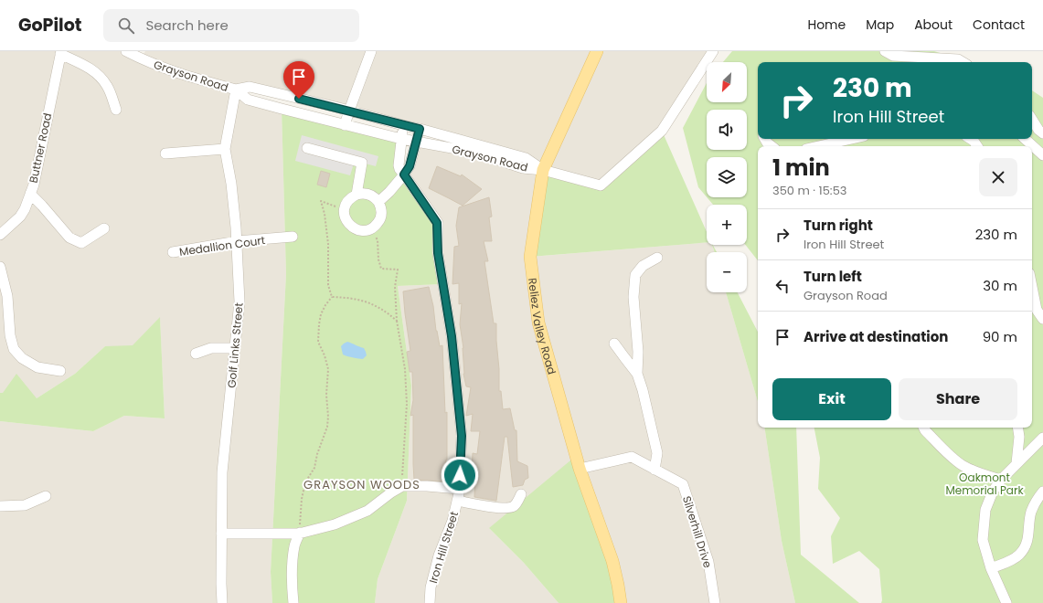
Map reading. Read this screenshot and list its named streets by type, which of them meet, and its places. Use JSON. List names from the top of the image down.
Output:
{
  "streets": {
    "main road": ["Reliez Valley Road"],
    "street": [
      "Grayson Road",
      "Buttner Road",
      "Medallion Court",
      "Golf Links Street",
      "Silverhill Drive",
      "Iron Hill Street"
    ]
  },
  "crossings": [
    ["Grayson Road", "Reliez Valley Road"],
    ["Grayson Road", "Golf Links Street"],
    ["Grayson Road", "Iron Hill Street"],
    ["Medallion Court", "Golf Links Street"],
    ["Reliez Valley Road", "Silverhill Drive"]
  ],
  "districts": ["GRAYSON WOODS"],
  "parks": ["Oakmont Memorial Park"],
  "north": "bottom left",
  "page": {
    "header": "GoPilot",
    "search": "Search here",
    "nav": [
      "Home",
      "Map",
      "About",
      "Contact"
    ],
    "map_buttons": ["+", "−"],
    "turn": ["230 m", "Iron Hill Street"],
    "heading": ["1 min", "350 m · 15:53"],
    "list": [
      {
        "name": "Turn right",
        "note": "Iron Hill Street",
        "value": "230 m"
      },
      {
        "name": "Turn left",
        "note": "Grayson Road",
        "value": "30 m"
      },
      {
        "name": "Arrive at destination",
        "value": "90 m"
      }
    ],
    "buttons": ["Exit", "Share"]
  }
}
